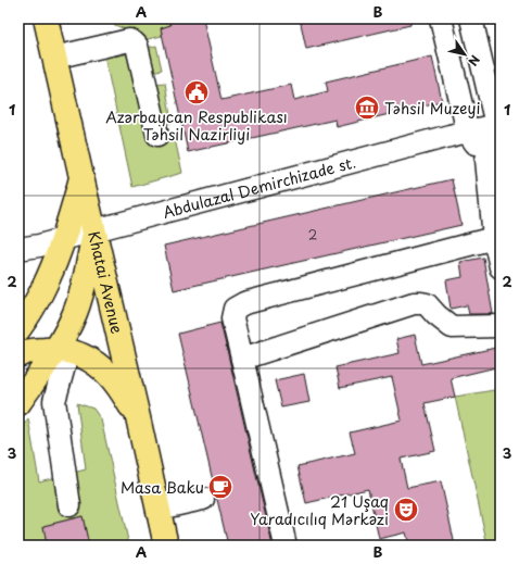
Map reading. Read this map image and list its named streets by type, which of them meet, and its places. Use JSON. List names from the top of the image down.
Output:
{
  "streets": {
    "main road": ["Khatai Avenue"],
    "street": ["Abdulazal Demirchizade st."]
  },
  "crossings": [
    ["Abdulazal Demirchizade st.", "Khatai Avenue"]
  ],
  "places": {
    "public building": ["Azərbaycan Respublikası Təhsil Nazirliyi"],
    "museum": ["Təhsil Muzeyi"],
    "cafe": ["Masa Baku"],
    "theatre": ["21 Uşaq Yaradıcılıq Mərkəzi"]
  },
  "house_numbers": ["2"],
  "north": "bottom right",
  "grid": {
    "columns": ["A", "B"],
    "rows": ["1", "2", "3"]
  }
}
